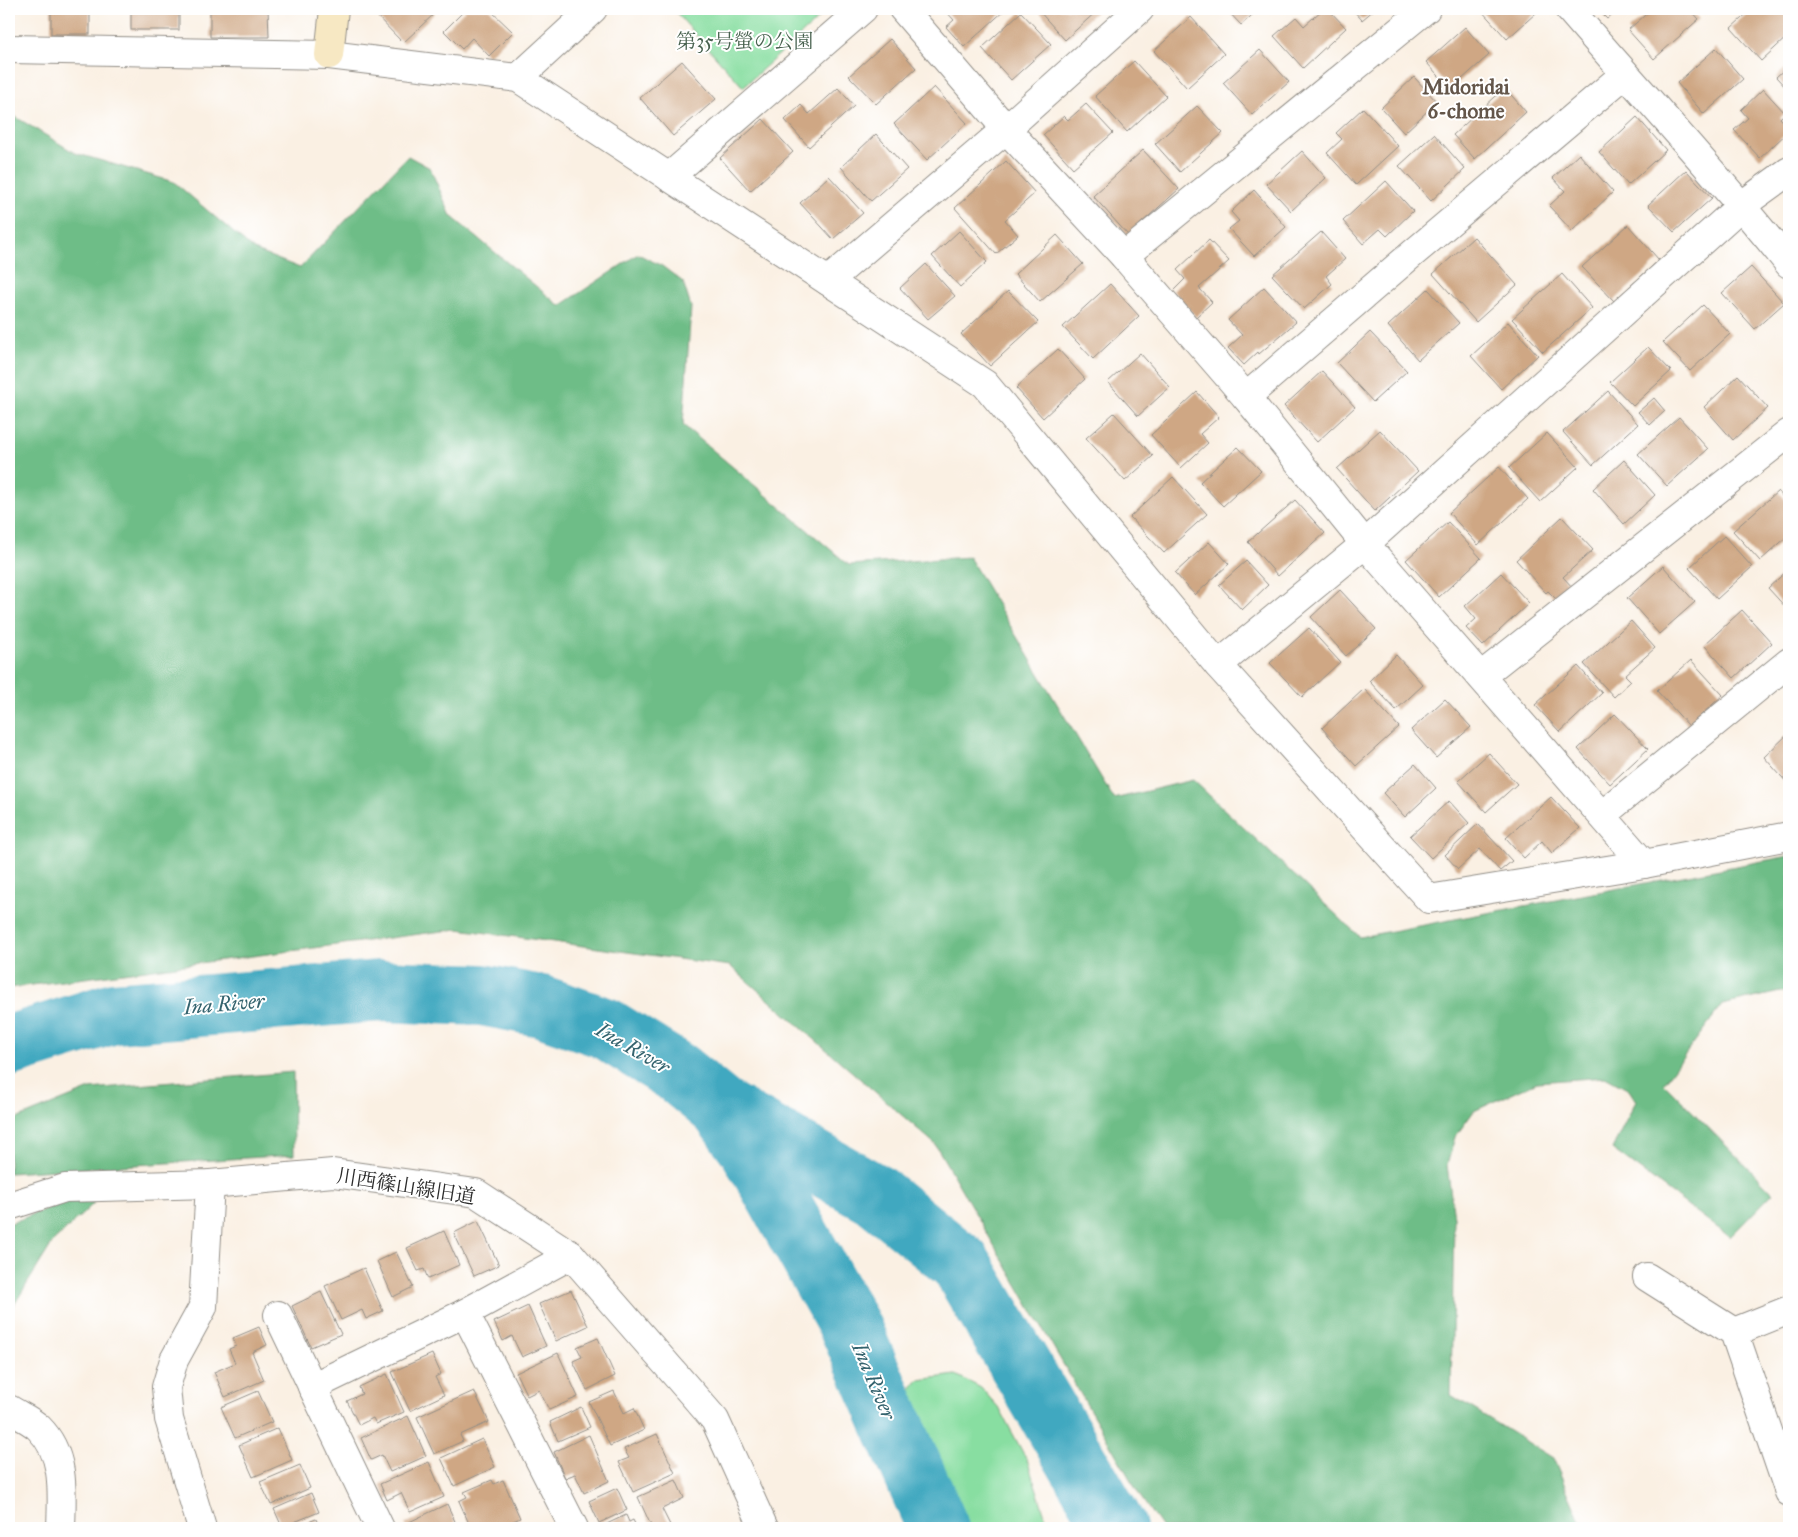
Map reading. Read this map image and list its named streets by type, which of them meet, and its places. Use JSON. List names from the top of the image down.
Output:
{
  "streets": {
    "street": ["川西篠山線旧道"]
  },
  "districts": ["Midoridai 6-chome"],
  "water": ["Ina River"],
  "parks": ["第35号螢の公園"]
}
